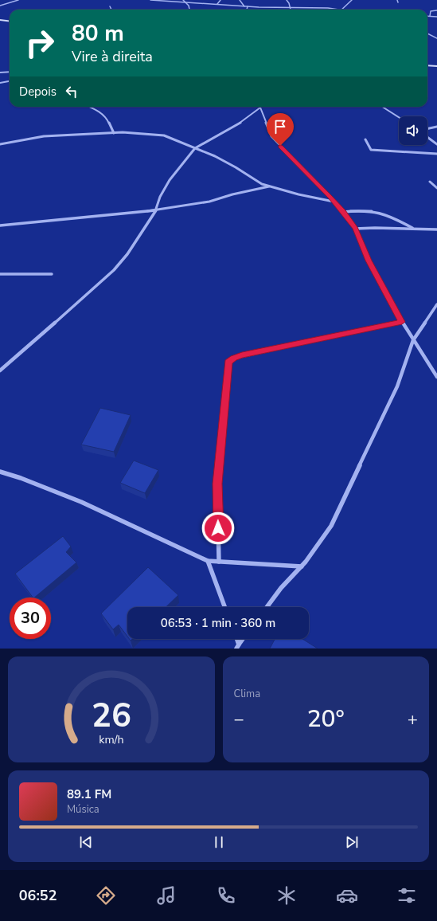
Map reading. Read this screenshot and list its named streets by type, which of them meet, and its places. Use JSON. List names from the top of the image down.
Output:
{
  "page": {
    "turn": ["80 m", "Vire à direita"],
    "then": "Depois",
    "limit": "30",
    "trip": "06:53 · 1 min · 360 m",
    "tile": "Clima",
    "heat": ["−", "20°", "+"],
    "song": ["89.1 FM", "Música"],
    "tabs": "06:52",
    "gauge": ["26", "km/h"]
  }
}
